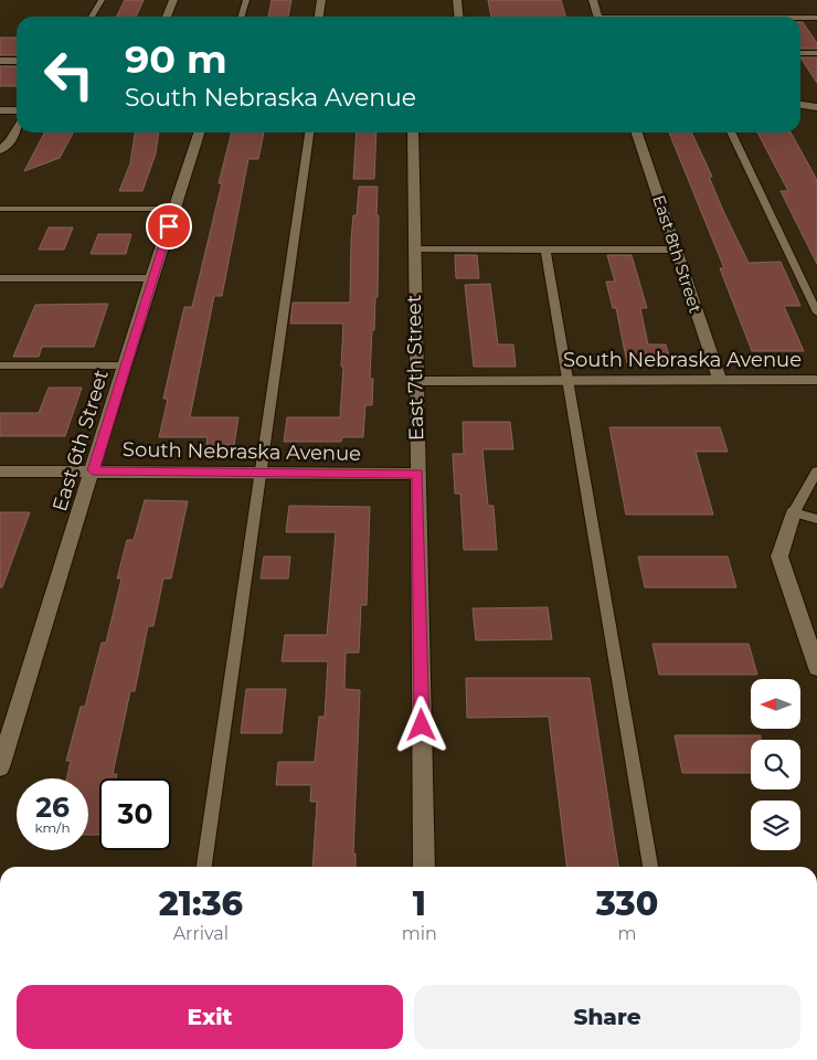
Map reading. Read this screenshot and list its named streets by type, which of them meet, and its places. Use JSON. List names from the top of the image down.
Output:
{
  "streets": {
    "street": [
      "East 8th Street",
      "South Nebraska Avenue",
      "East 7th Street",
      "East 6th Street"
    ]
  },
  "crossings": [
    ["East 8th Street", "South Nebraska Avenue"],
    ["South Nebraska Avenue", "East 7th Street"],
    ["South Nebraska Avenue", "East 6th Street"]
  ],
  "north": "left",
  "page": {
    "turn": ["90 m", "South Nebraska Avenue"],
    "speed": "26 km/h",
    "limit": "30",
    "eta": [
      "21:36",
      "Arrival",
      "1",
      "min",
      "330",
      "m"
    ],
    "buttons": ["Exit", "Share"]
  }
}
